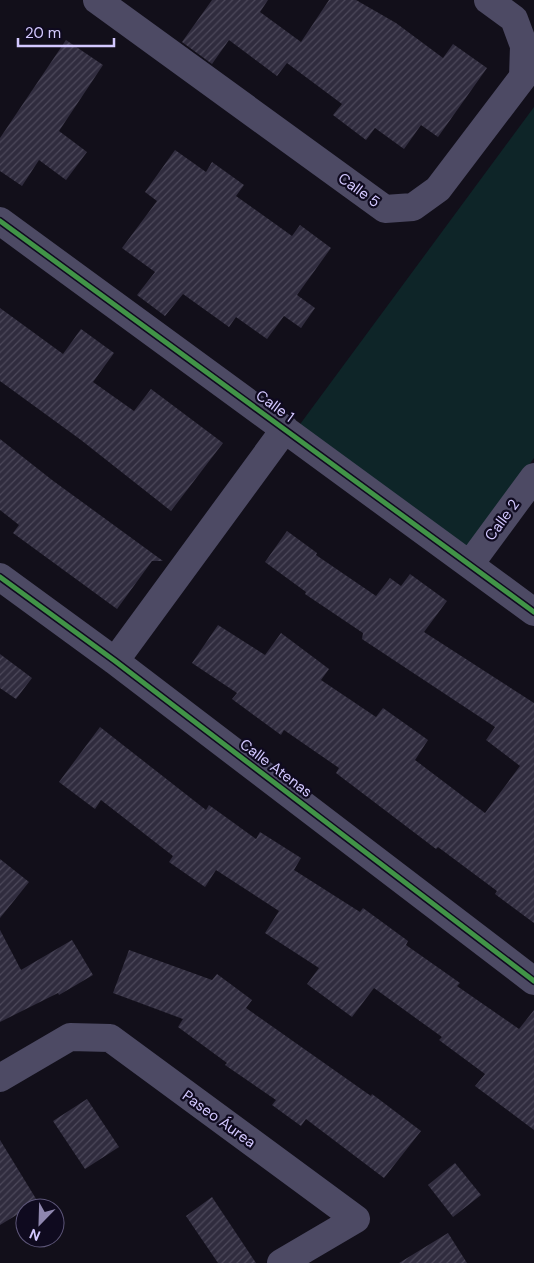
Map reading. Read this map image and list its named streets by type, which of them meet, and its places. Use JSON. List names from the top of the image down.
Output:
{
  "streets": {
    "street": [
      "Calle 5",
      "Calle 1",
      "Calle 2",
      "Calle Atenas",
      "Paseo Áurea"
    ]
  },
  "crossings": [
    ["Calle 1", "Calle 2"]
  ],
  "scale_bar": "20 m",
  "north": "bottom left"
}
